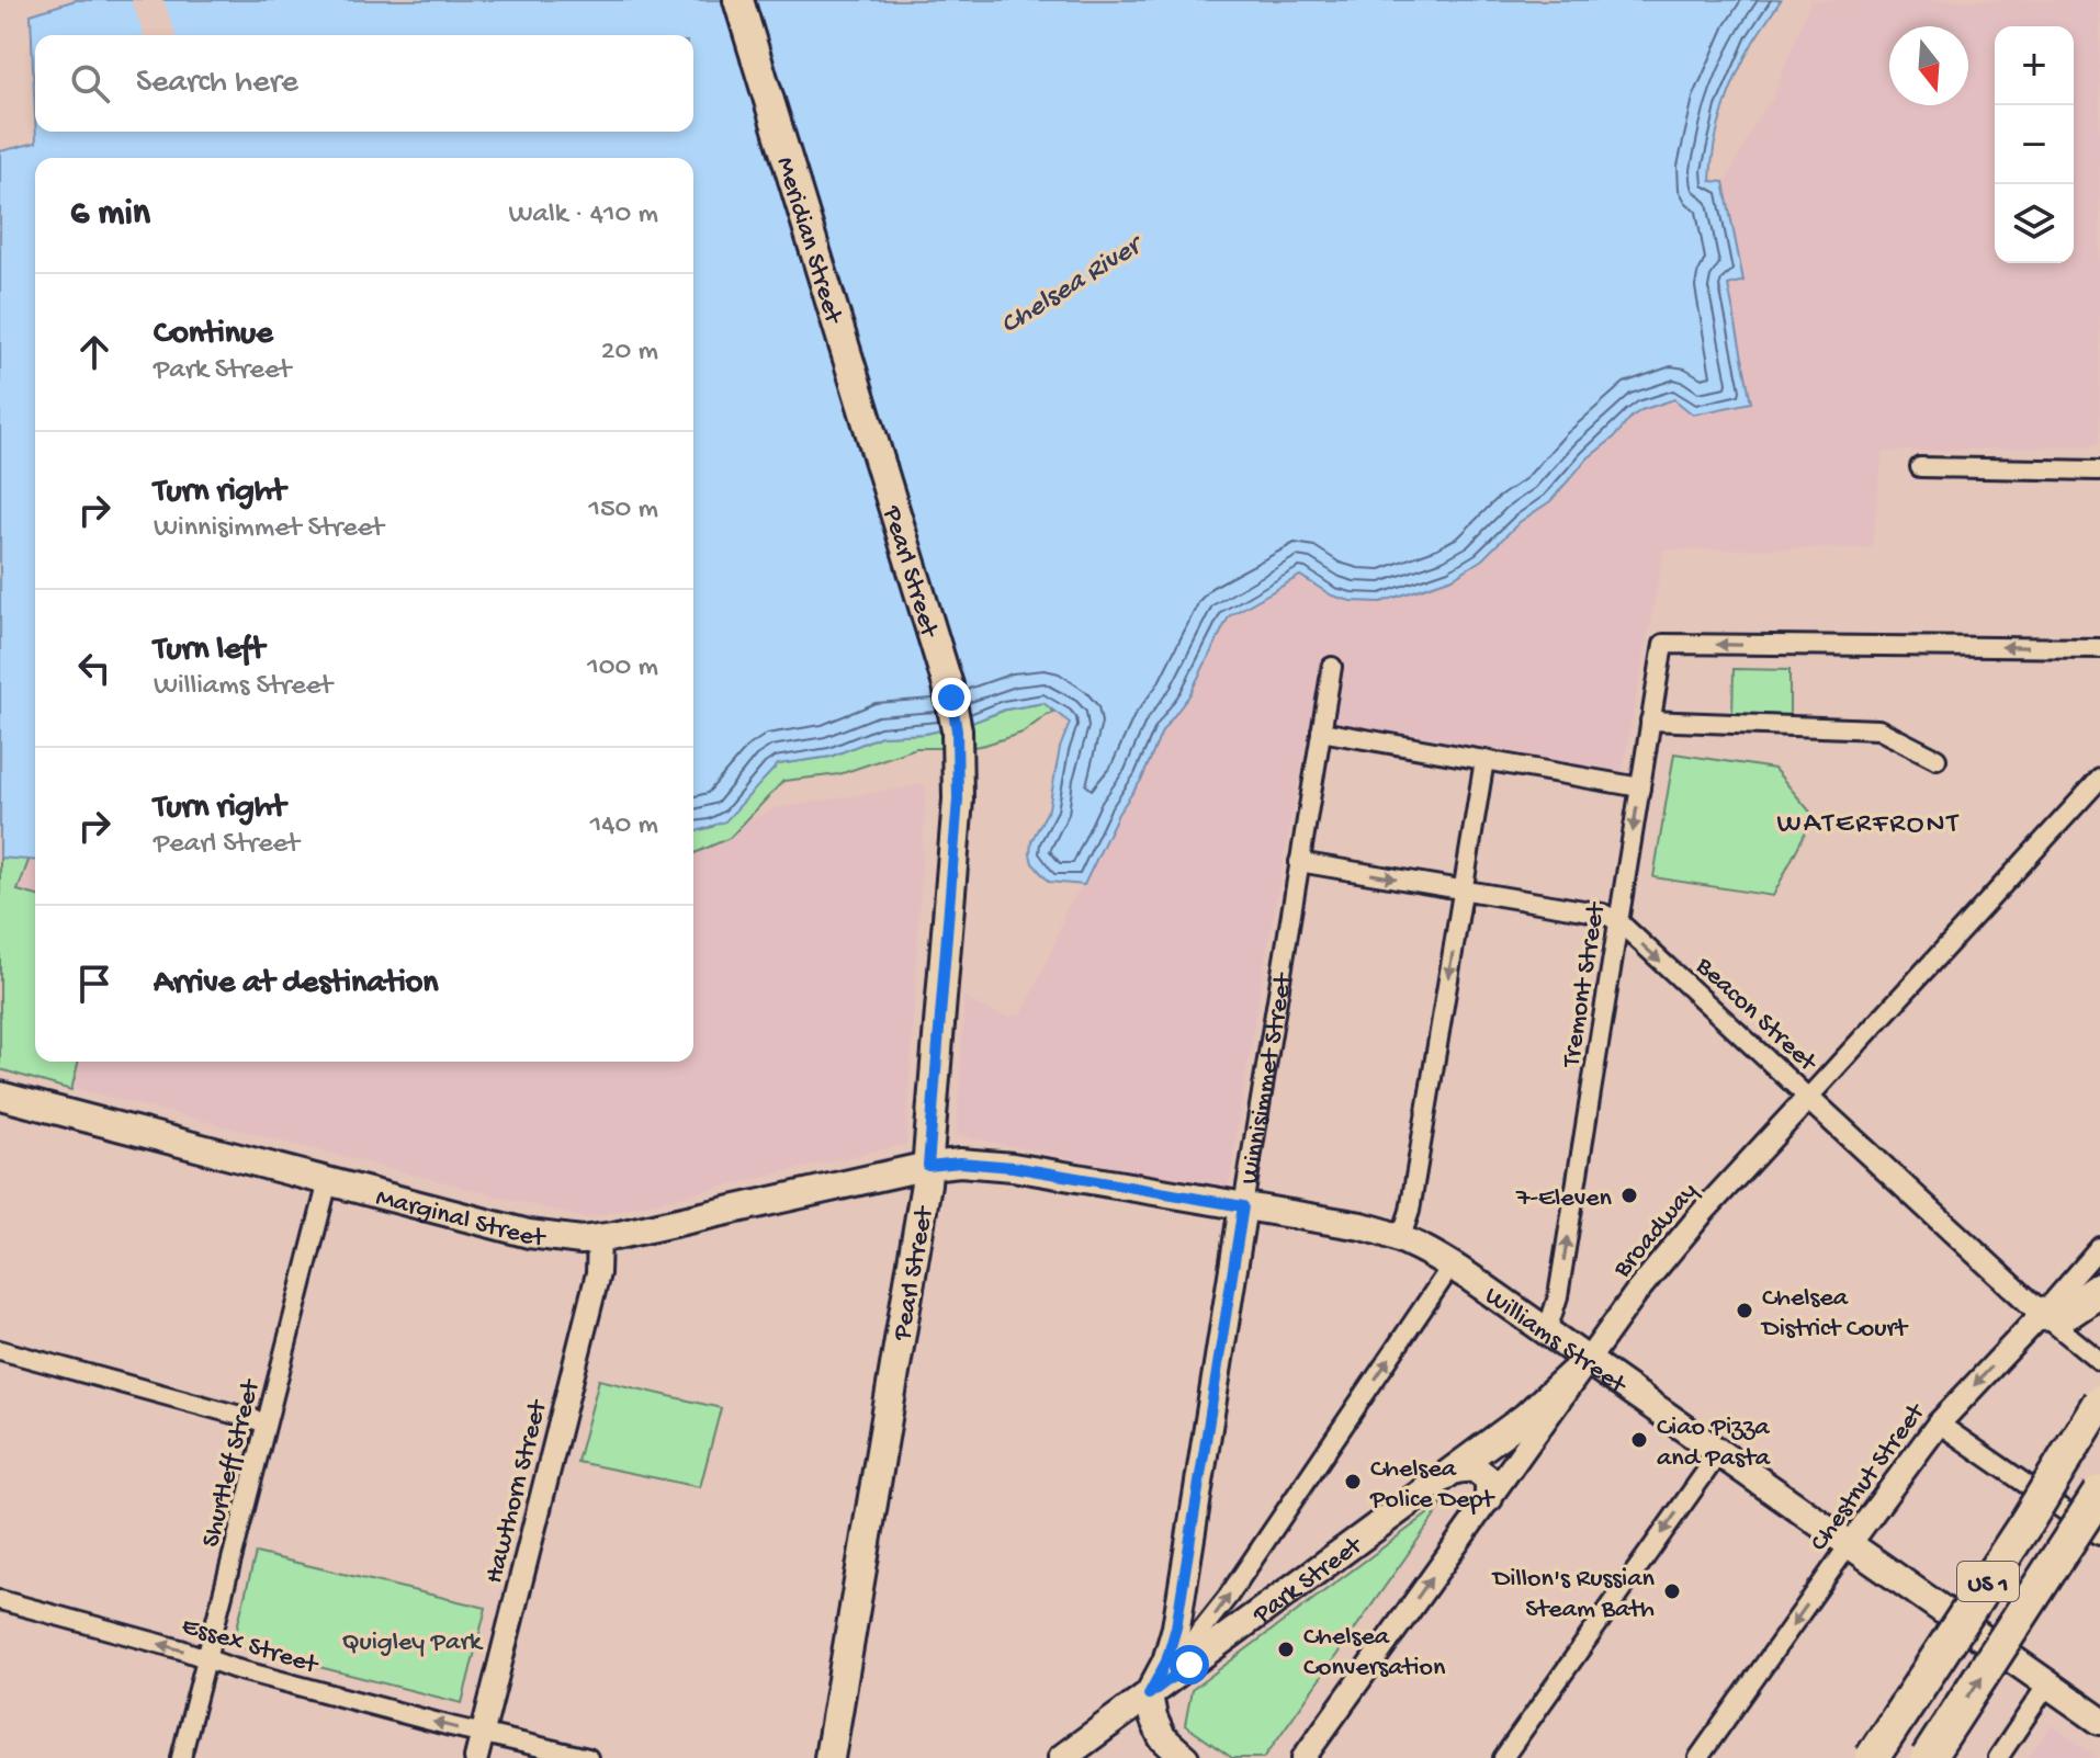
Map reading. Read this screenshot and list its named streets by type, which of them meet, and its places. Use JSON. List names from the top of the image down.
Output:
{
  "streets": {
    "highway": ["US 1"],
    "main road": [
      "Meridian Street",
      "Pearl Street",
      "Winnisimmet Street",
      "Marginal Street",
      "Williams Street",
      "Park Street"
    ],
    "street": [
      "Tremont Street",
      "Beacon Street",
      "Broadway",
      "Shurtleff Street",
      "Chestnut Street",
      "Hawthorn Street",
      "Essex Street"
    ]
  },
  "crossings": [
    ["Meridian Street", "Pearl Street"],
    ["Pearl Street", "Marginal Street"],
    ["Pearl Street", "Williams Street"],
    ["Tremont Street", "Beacon Street"],
    ["Tremont Street", "Williams Street"],
    ["Beacon Street", "Winnisimmet Street"],
    ["Beacon Street", "Broadway"],
    ["Beacon Street", "Chestnut Street"],
    ["Winnisimmet Street", "Williams Street"],
    ["Winnisimmet Street", "Park Street"],
    ["Marginal Street", "Williams Street"],
    ["Marginal Street", "Shurtleff Street"],
    ["Marginal Street", "Hawthorn Street"],
    ["Broadway", "Williams Street"],
    ["Broadway", "Park Street"],
    ["Williams Street", "Chestnut Street"],
    ["Williams Street", "Park Street"],
    ["Shurtleff Street", "Essex Street"],
    ["Hawthorn Street", "Essex Street"]
  ],
  "one_way": ["Chestnut Street", "Essex Street"],
  "districts": ["WATERFRONT"],
  "water": ["Chelsea River"],
  "parks": ["Quigley Park"],
  "places": [
    "7-Eleven",
    "Chelsea District Court",
    "Ciao Pizza and Pasta",
    "Chelsea Police Dept",
    "Dillon's Russian Steam Bath",
    "Chelsea Conversation"
  ],
  "north": "bottom",
  "page": {
    "map_buttons": ["+", "−"],
    "search": "Search here",
    "heading": ["6 min", "Walk · 410 m"],
    "list": [
      ["Continue", "Park Street", "20 m"],
      ["Turn right", "Winnisimmet Street", "150 m"],
      ["Turn left", "Williams Street", "100 m"],
      ["Turn right", "Pearl Street", "140 m"],
      "Arrive at destination"
    ]
  }
}
